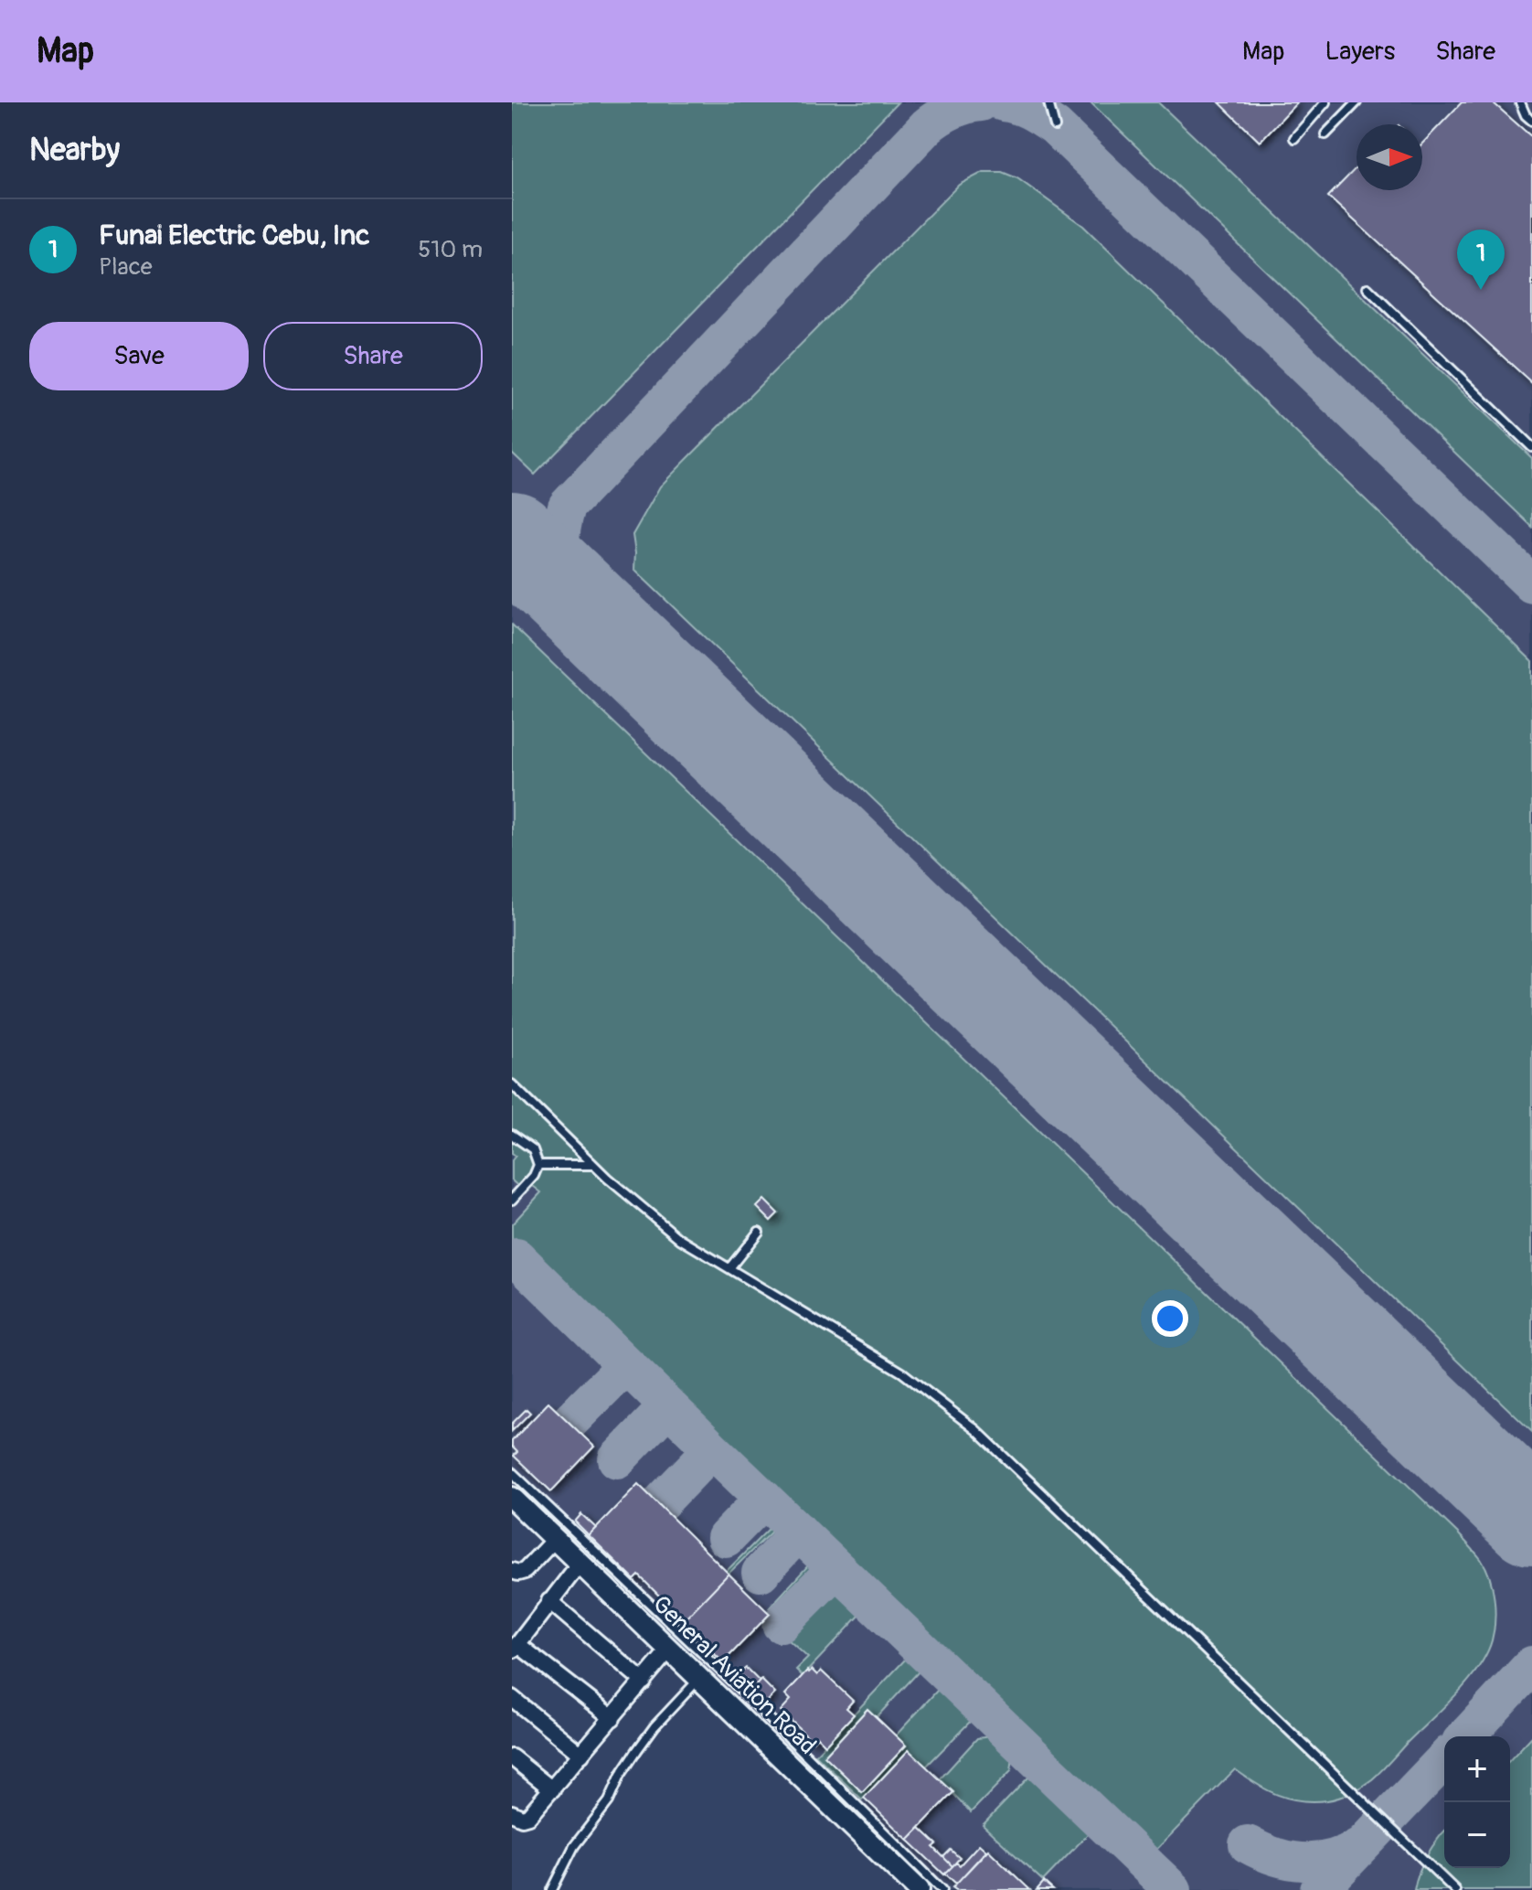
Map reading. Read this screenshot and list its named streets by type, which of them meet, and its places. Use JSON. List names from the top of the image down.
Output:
{
  "streets": {
    "main road": ["General Aviation Road"]
  },
  "north": "right",
  "page": {
    "header": "Map",
    "nav": ["Map", "Layers", "Share"],
    "heading": "Nearby",
    "list": [
      {
        "mark": "1",
        "name": "Funai Electric Cebu, Inc",
        "note": "Place",
        "value": "510 m"
      }
    ],
    "pins": "1",
    "buttons": ["Save", "Share"],
    "map_buttons": ["+", "−"]
  }
}
